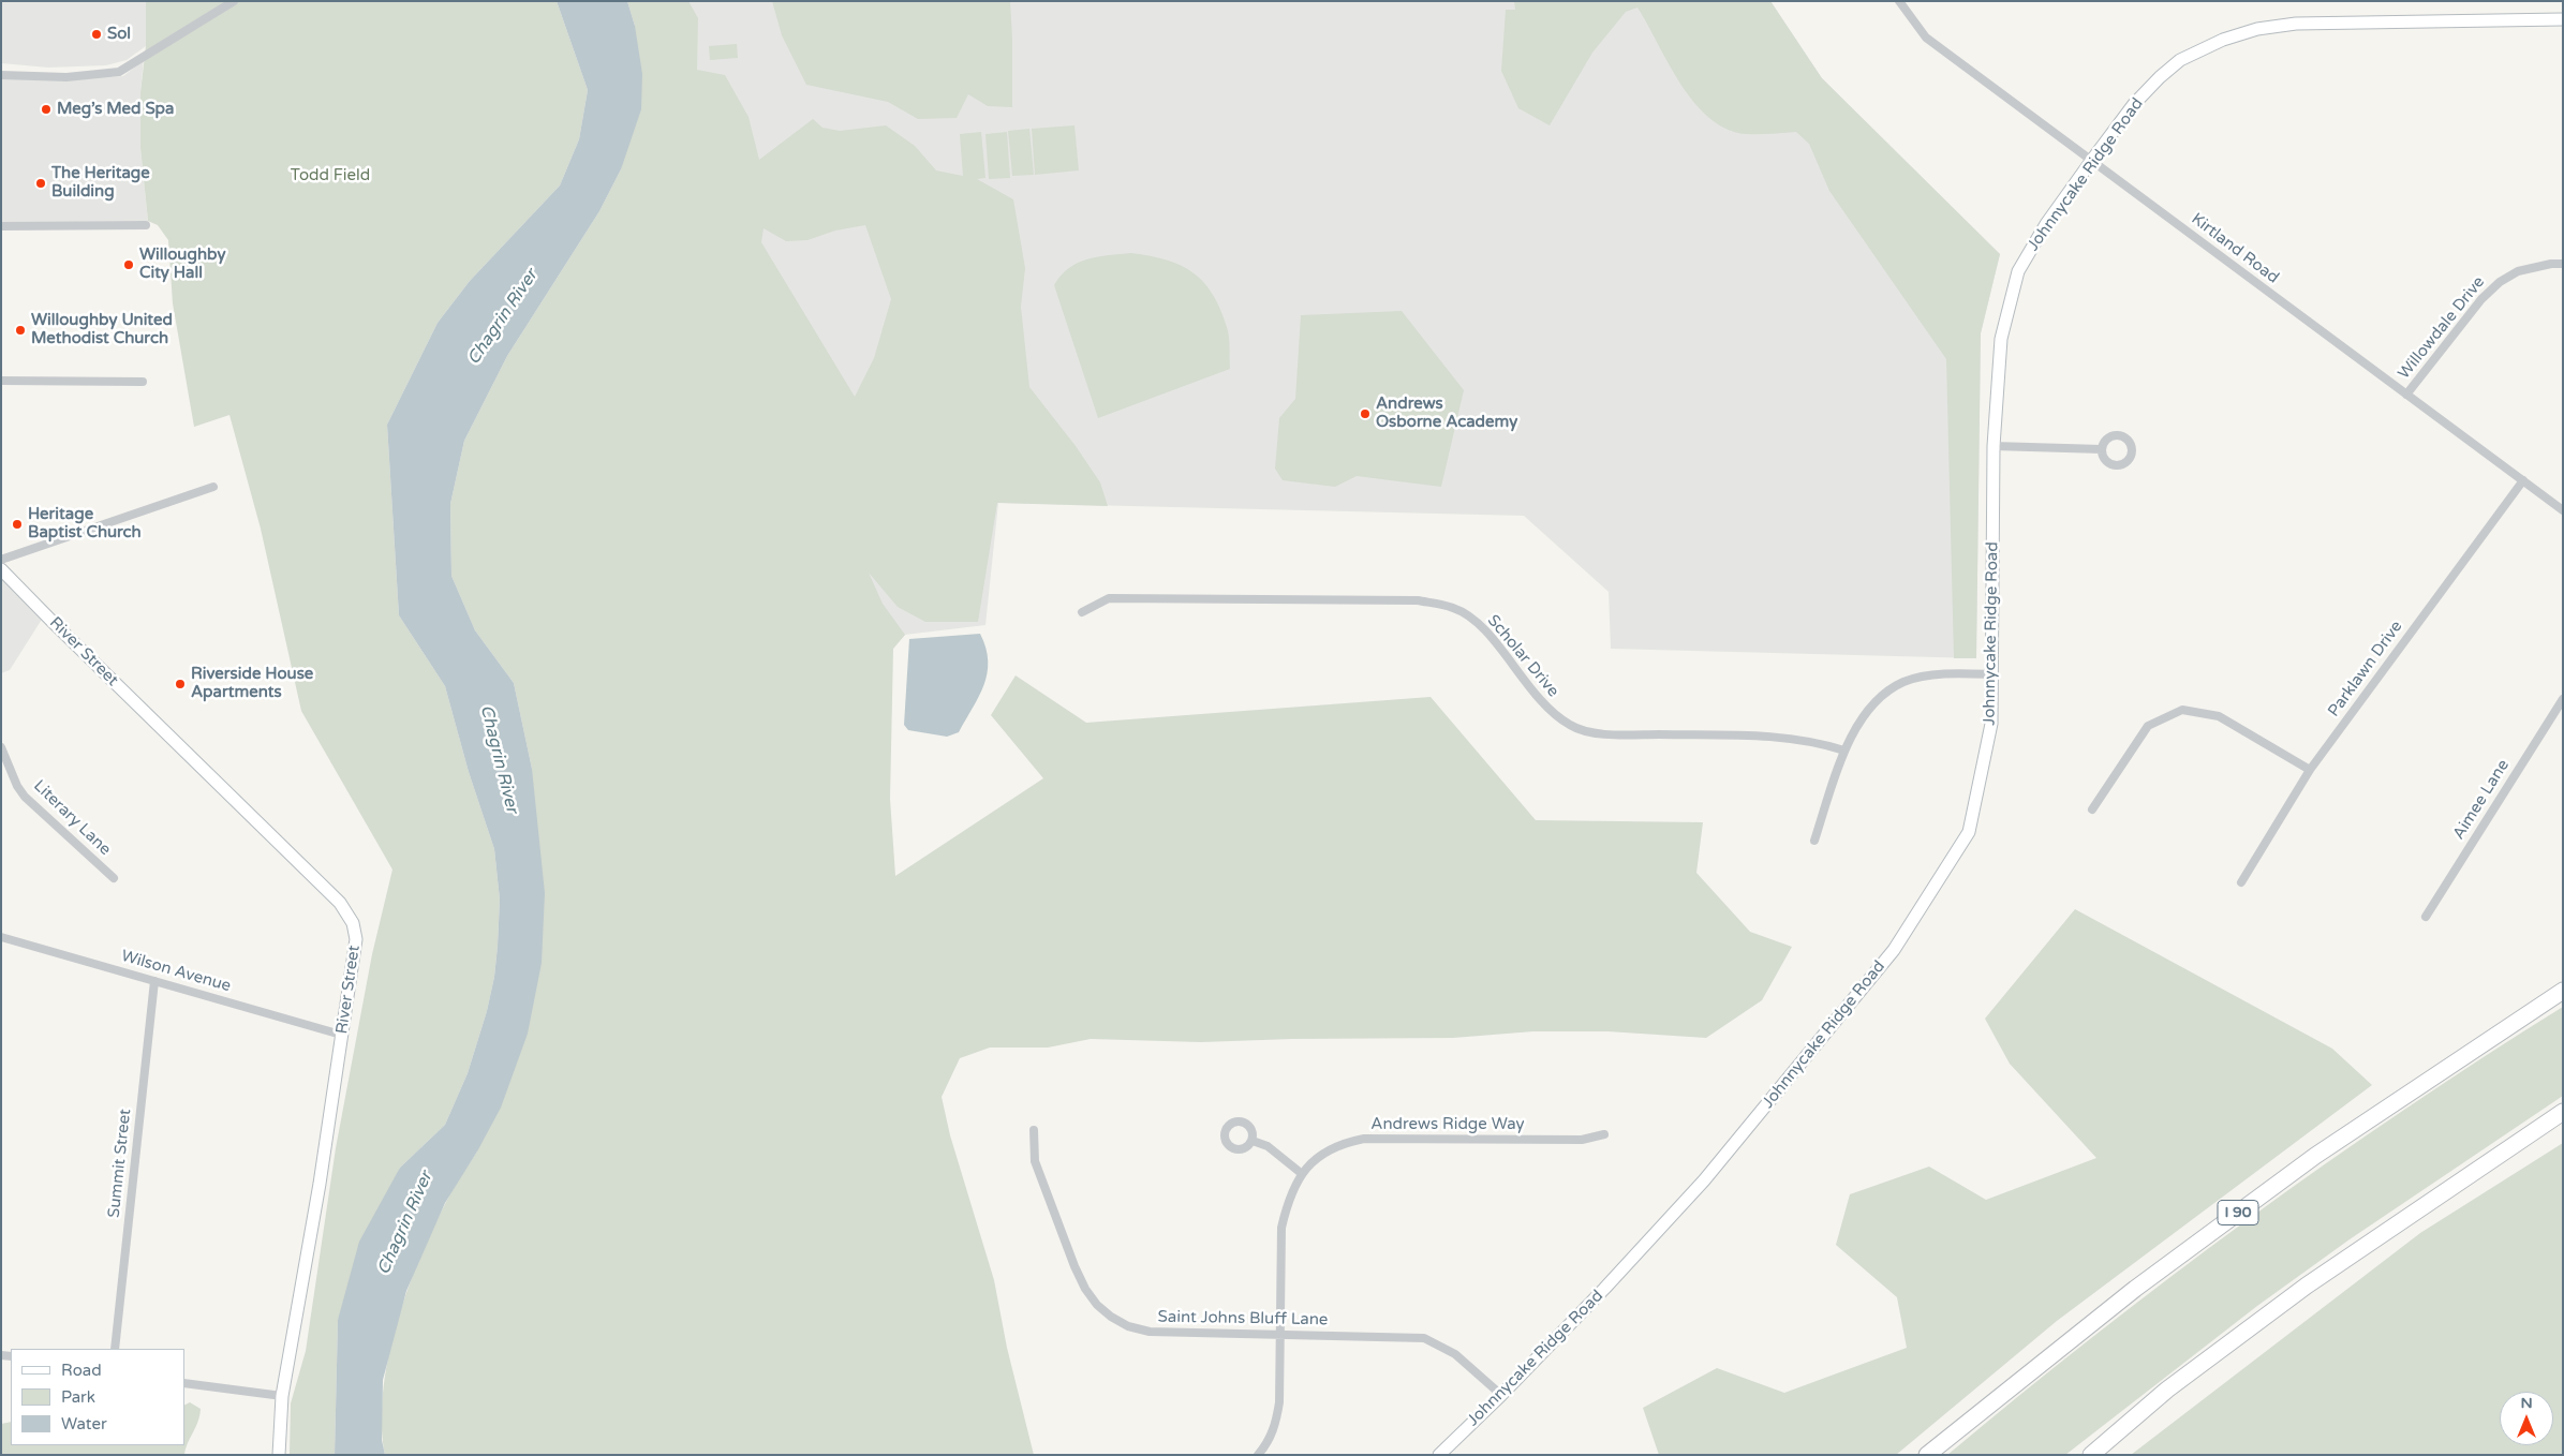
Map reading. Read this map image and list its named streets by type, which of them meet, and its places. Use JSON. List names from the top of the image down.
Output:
{
  "streets": {
    "highway": ["I 90"],
    "main road": ["Johnnycake Ridge Road", "River Street"],
    "street": [
      "Kirtland Road",
      "Willowdale Drive",
      "Scholar Drive",
      "Parklawn Drive",
      "Aimee Lane",
      "Literary Lane",
      "Wilson Avenue",
      "Andrews Ridge Way",
      "Summit Street",
      "Saint Johns Bluff Lane"
    ]
  },
  "crossings": [
    ["Johnnycake Ridge Road", "Kirtland Road"],
    ["Johnnycake Ridge Road", "Saint Johns Bluff Lane"],
    ["Kirtland Road", "Willowdale Drive"],
    ["Kirtland Road", "Parklawn Drive"],
    ["River Street", "Wilson Avenue"],
    ["Wilson Avenue", "Summit Street"],
    ["Andrews Ridge Way", "Saint Johns Bluff Lane"]
  ],
  "water": ["Chagrin River"],
  "parks": ["Todd Field"],
  "places": [
    "Sol",
    "Meg’s Med Spa",
    "The Heritage Building",
    "Willoughby City Hall",
    "Willoughby United Methodist Church",
    "Andrews Osborne Academy",
    "Heritage Baptist Church",
    "Riverside House Apartments"
  ],
  "legend": ["Road", "Park", "Water"],
  "north": "top"
}
